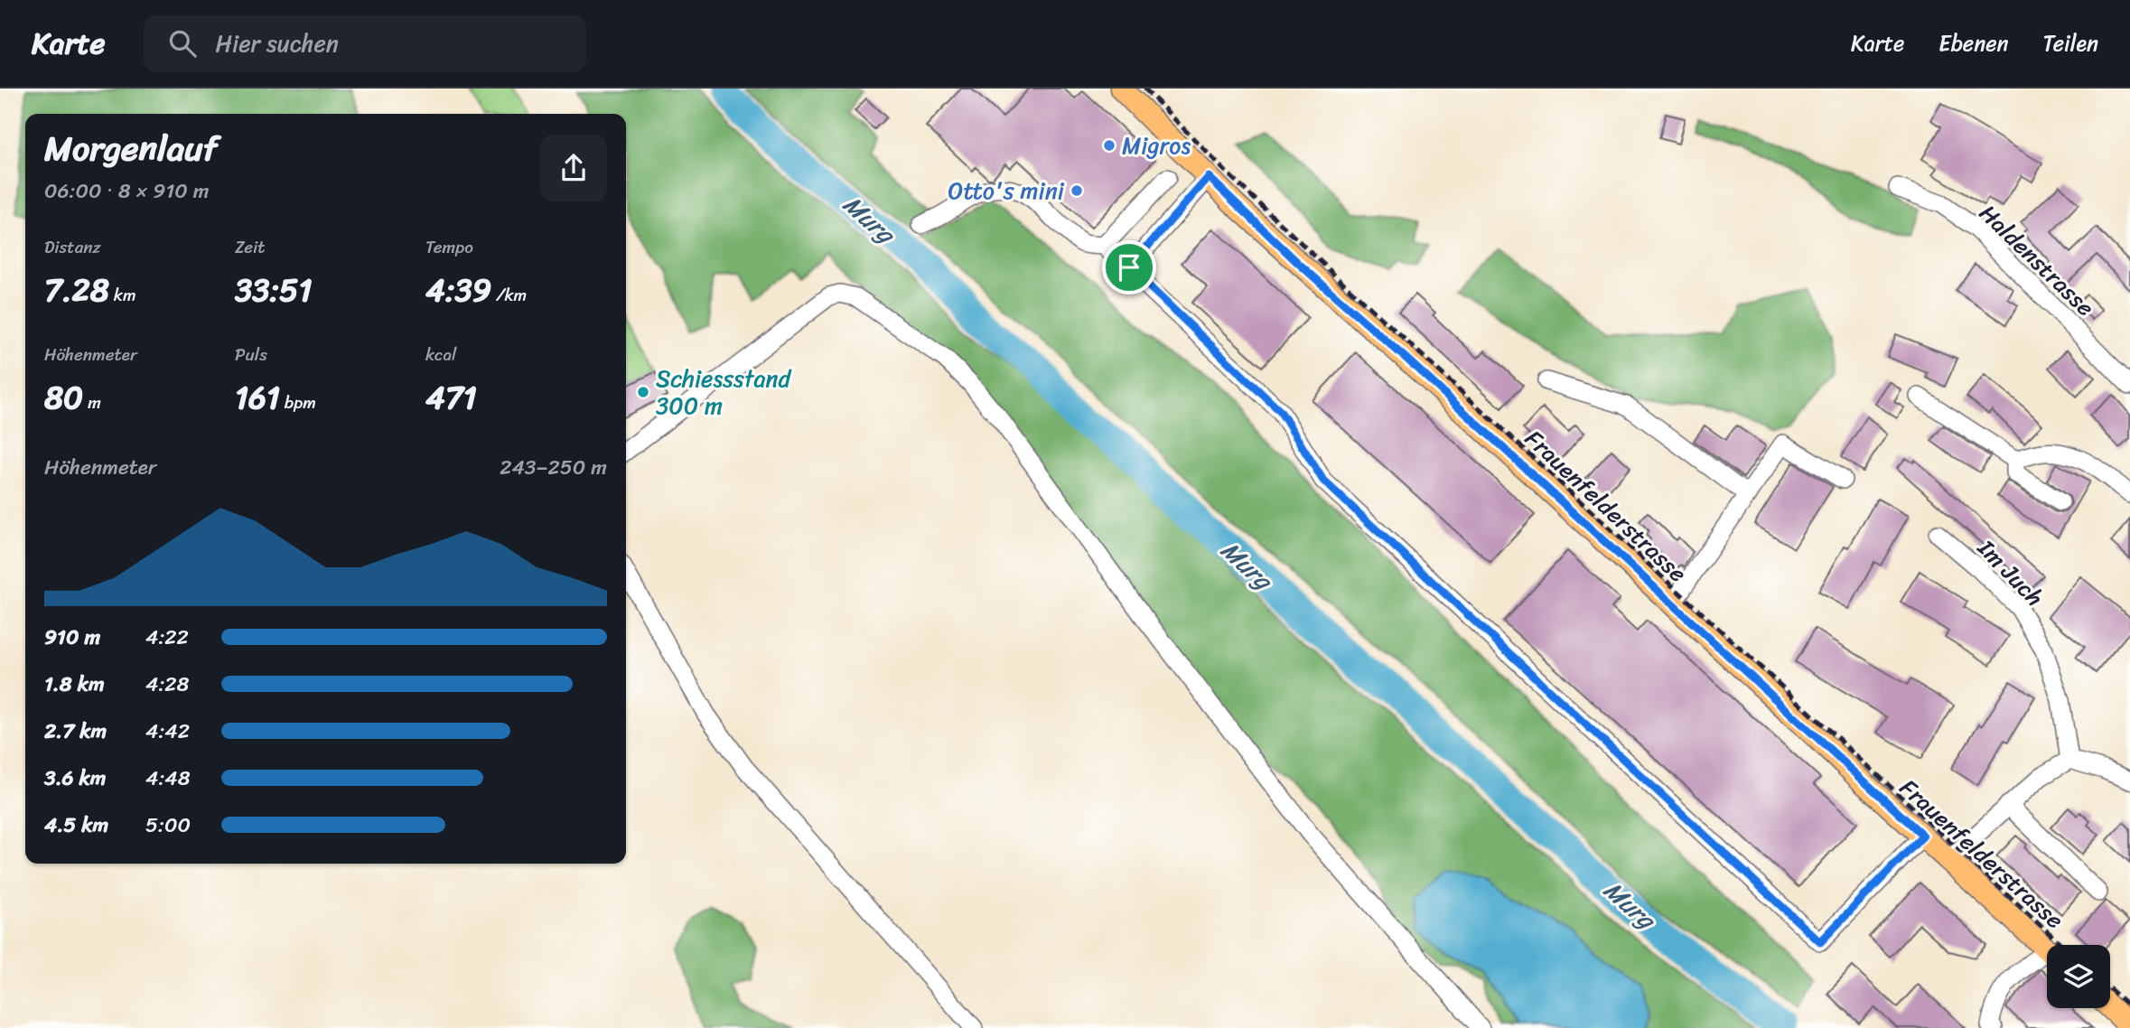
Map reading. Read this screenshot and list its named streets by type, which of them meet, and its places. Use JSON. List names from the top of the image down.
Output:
{
  "streets": {
    "main road": ["Frauenfelderstrasse"],
    "street": ["Haldenstrasse", "Im Juch"]
  },
  "water": ["Murg"],
  "places": ["Migros", "Otto's mini", "Schiessstand 300 m"],
  "page": {
    "header": "Karte",
    "search": "Hier suchen",
    "nav": ["Karte", "Ebenen", "Teilen"],
    "heading": ["Morgenlauf", "06:00 · 8 × 910 m"],
    "stats": [
      ["Distanz", "7.28 km"],
      ["Zeit", "33:51"],
      ["Tempo", "4:39 /km"],
      ["Höhenmeter", "80 m"],
      ["Puls", "161 bpm"],
      ["kcal", "471"]
    ],
    "chart": ["Höhenmeter", "243–250 m"],
    "list": [
      {
        "name": "910 m",
        "note": "4:22"
      },
      {
        "name": "1.8 km",
        "note": "4:28"
      },
      {
        "name": "2.7 km",
        "note": "4:42"
      },
      {
        "name": "3.6 km",
        "note": "4:48"
      },
      {
        "name": "4.5 km",
        "note": "5:00"
      }
    ]
  }
}
